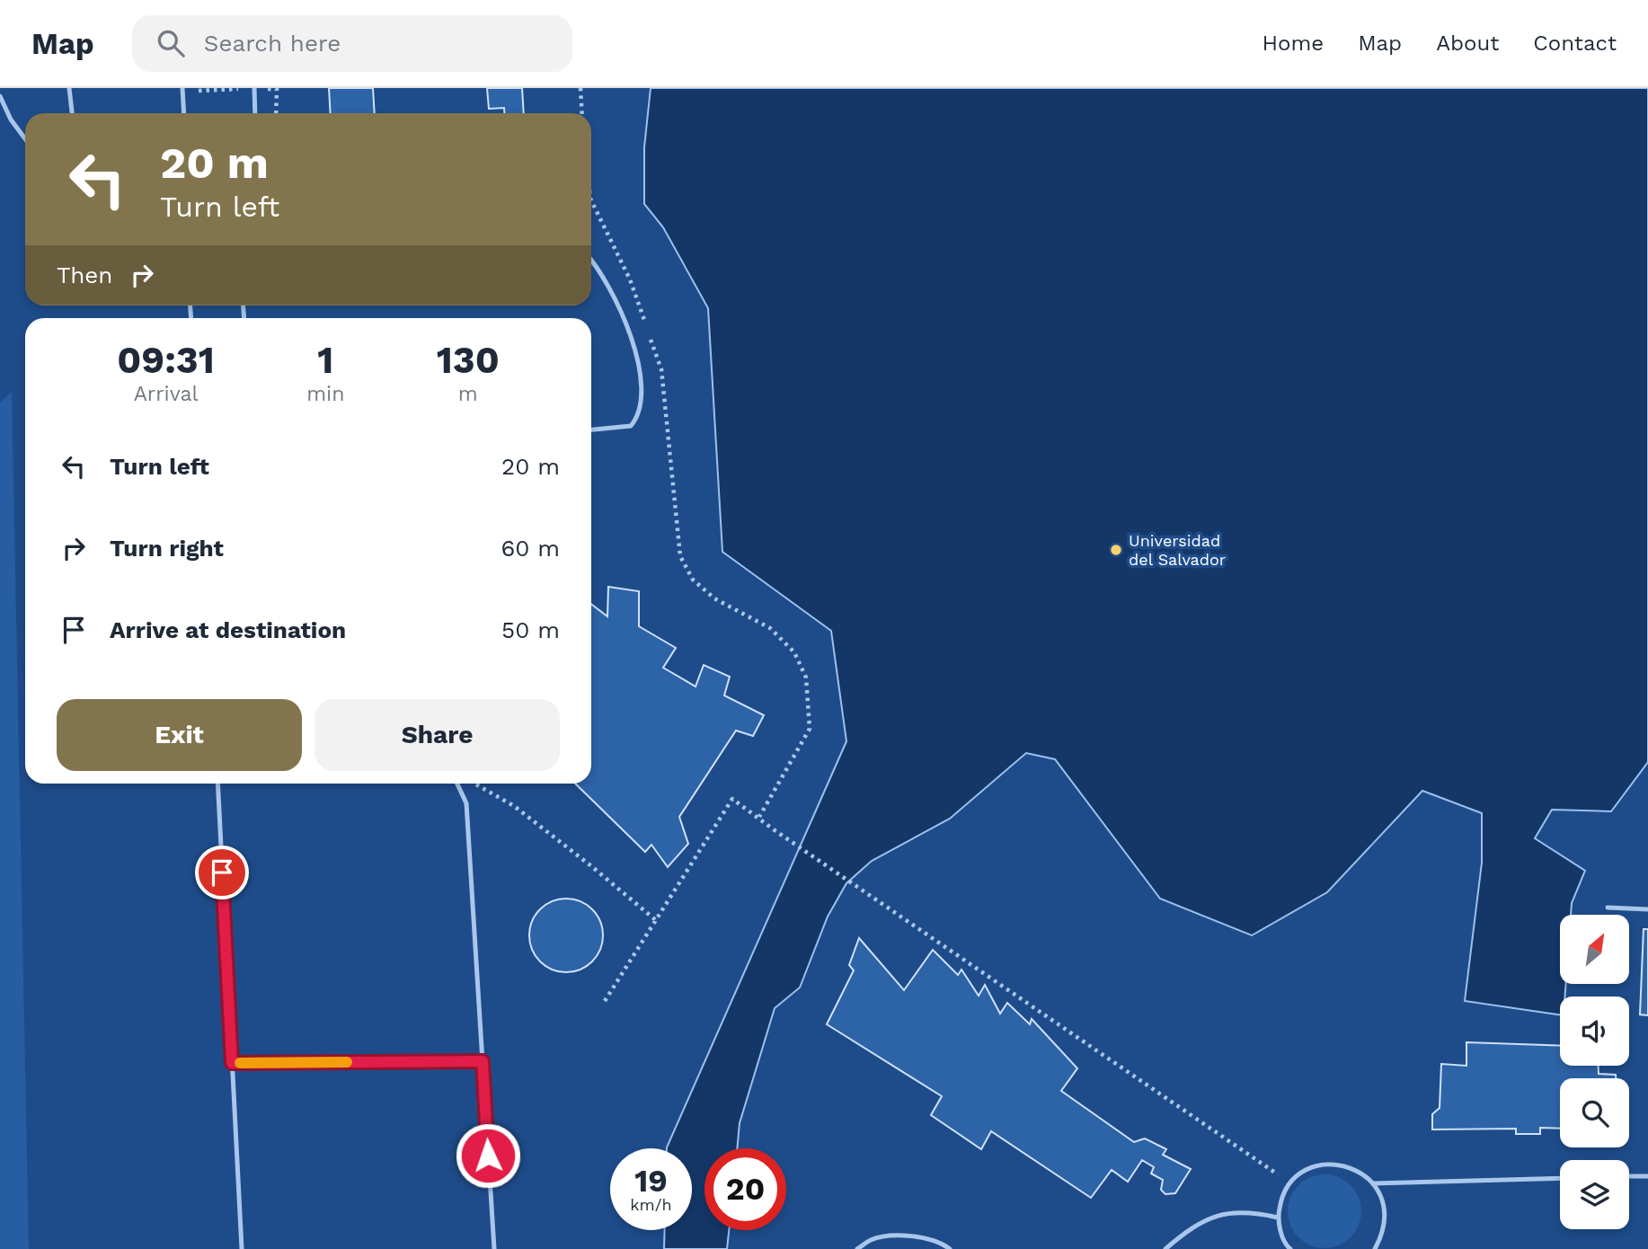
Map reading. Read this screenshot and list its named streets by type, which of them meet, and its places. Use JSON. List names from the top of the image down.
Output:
{
  "places": ["Universidad del Salvador"],
  "north": "top right",
  "page": {
    "header": "Map",
    "search": "Search here",
    "nav": [
      "Home",
      "Map",
      "About",
      "Contact"
    ],
    "turn": ["20 m", "Turn left"],
    "then": "Then",
    "eta": [
      "09:31",
      "Arrival",
      "1",
      "min",
      "130",
      "m"
    ],
    "list": [
      {
        "name": "Turn left",
        "value": "20 m"
      },
      {
        "name": "Turn right",
        "value": "60 m"
      },
      {
        "name": "Arrive at destination",
        "value": "50 m"
      }
    ],
    "buttons": ["Exit", "Share"],
    "speed": "19 km/h",
    "limit": "20"
  }
}
